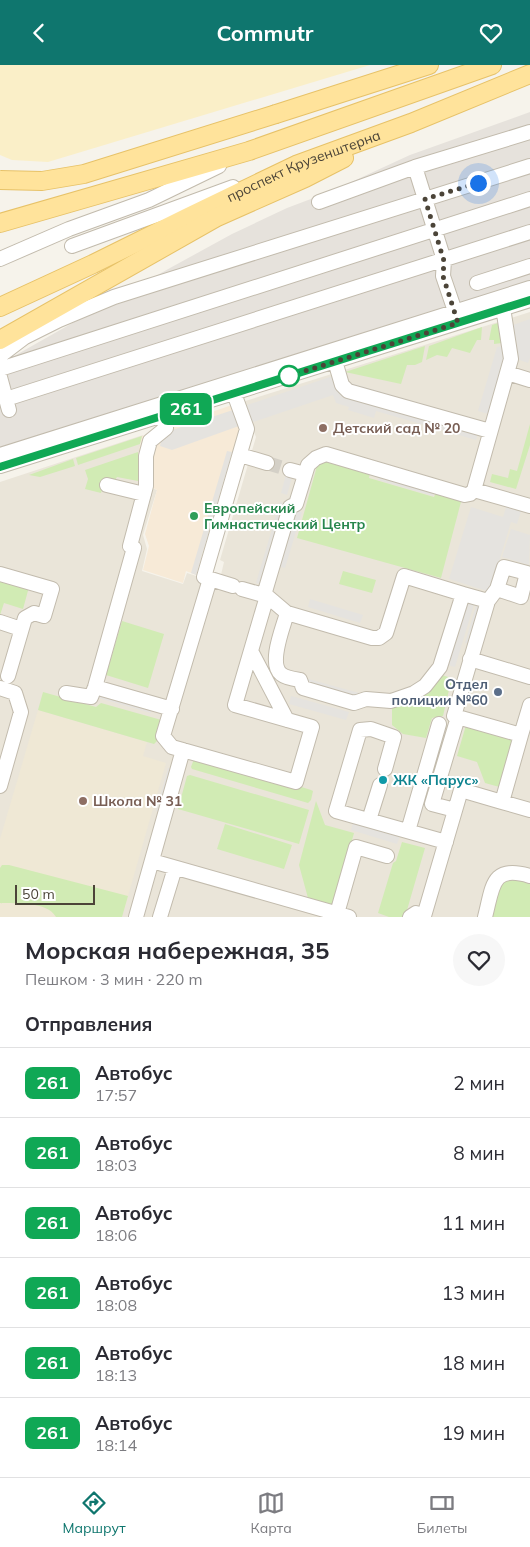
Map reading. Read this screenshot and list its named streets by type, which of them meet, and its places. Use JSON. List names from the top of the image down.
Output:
{
  "streets": {
    "main road": ["проспект Крузенштерна"]
  },
  "places": [
    "Детский сад № 20",
    "Европейский Гимнастический Центр",
    "Отдел полиции №60",
    "ЖК «Парус»",
    "Школа № 31"
  ],
  "lines": ["bus line 261"],
  "scale_bar": "50 m",
  "page": {
    "header": "Commutr",
    "on_map": "261",
    "scale": "50 m",
    "heading": [
      ["Морская набережная, 35", "Пешком · 3 мин · 220 m"],
      "Отправления"
    ],
    "list": [
      {
        "mark": "261",
        "name": "Автобус",
        "note": "17:57",
        "value": "2 мин"
      },
      {
        "mark": "261",
        "name": "Автобус",
        "note": "18:03",
        "value": "8 мин"
      },
      {
        "mark": "261",
        "name": "Автобус",
        "note": "18:06",
        "value": "11 мин"
      },
      {
        "mark": "261",
        "name": "Автобус",
        "note": "18:08",
        "value": "13 мин"
      },
      {
        "mark": "261",
        "name": "Автобус",
        "note": "18:13",
        "value": "18 мин"
      },
      {
        "mark": "261",
        "name": "Автобус",
        "note": "18:14",
        "value": "19 мин"
      }
    ],
    "tabs": ["Маршрут", "Карта", "Билеты"]
  }
}
